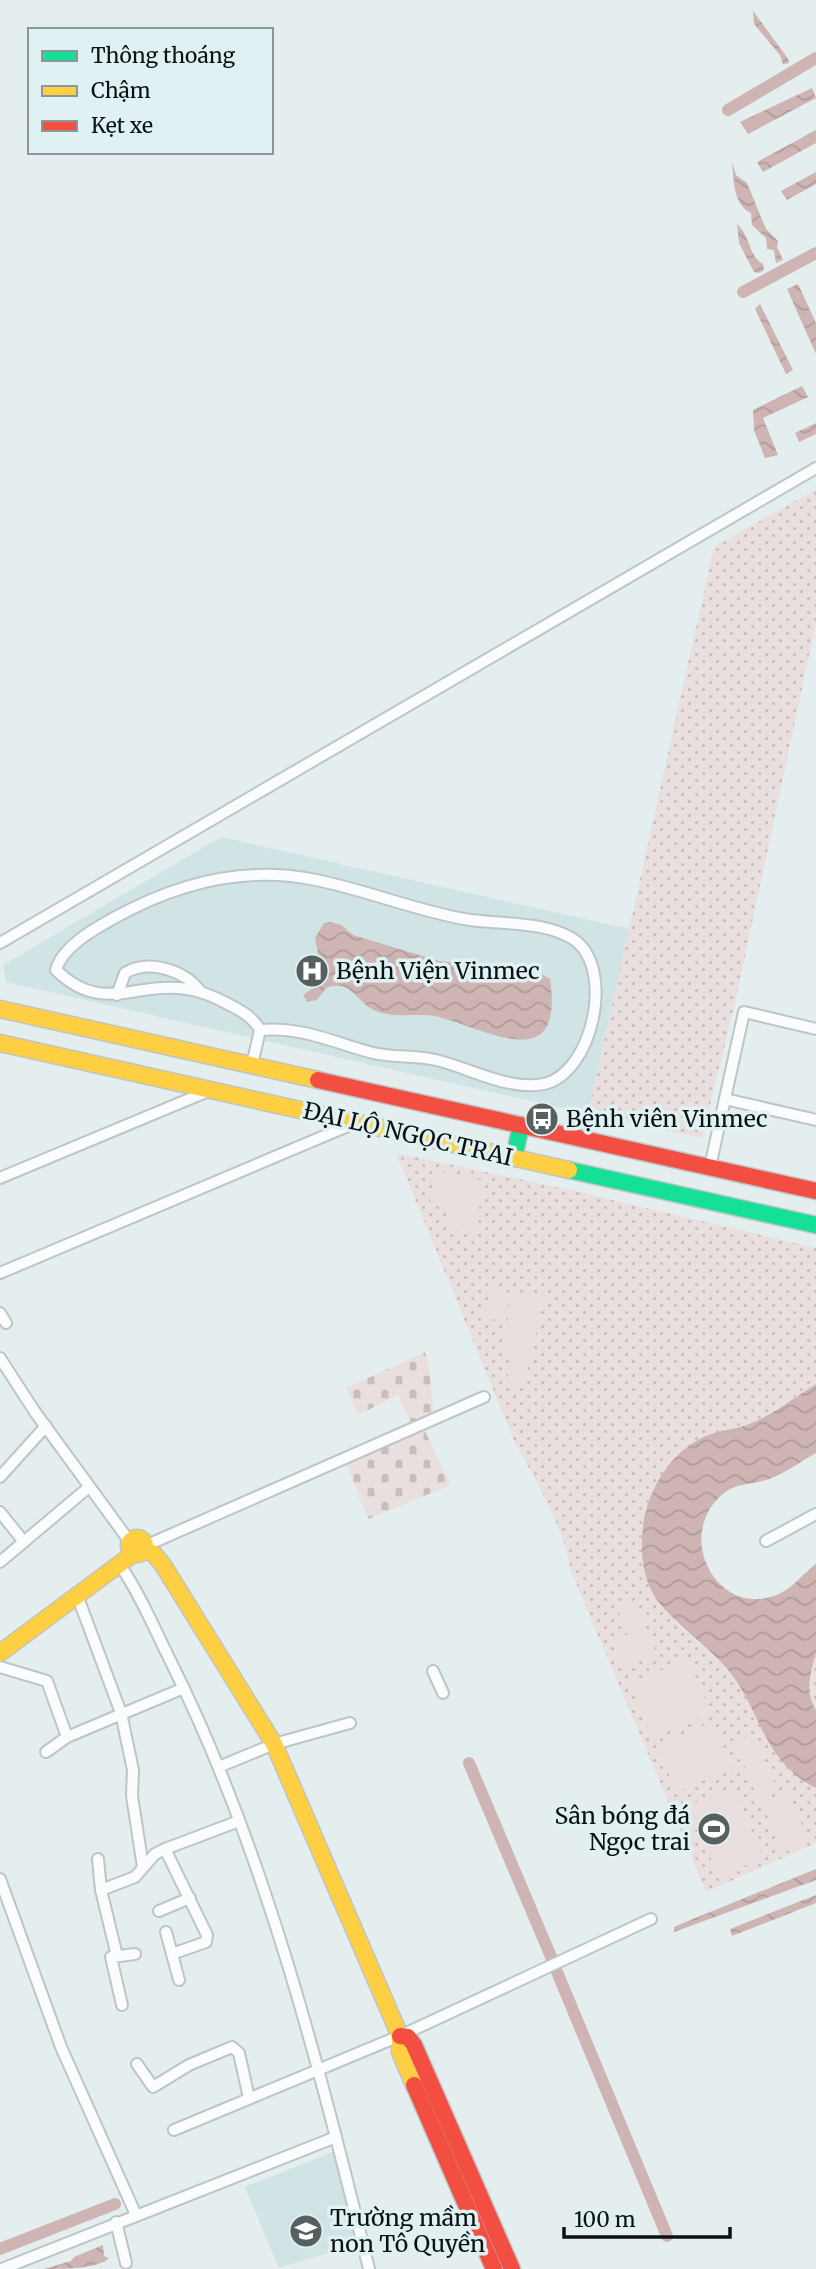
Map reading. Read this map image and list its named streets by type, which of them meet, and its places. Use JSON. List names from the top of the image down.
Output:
{
  "streets": {
    "main road": ["ĐẠI LỘ NGỌC TRAI"]
  },
  "places": {
    "hospital": ["Bệnh Viện Vinmec"],
    "bus stop": ["Bệnh viên Vinmec"],
    "sports": ["Sân bóng đá Ngọc trai"],
    "school or university": ["Trường mầm non Tô Quyền"]
  },
  "legend": ["Thông thoáng", "Chậm", "Kẹt xe"],
  "scale_bar": "100 m"
}
